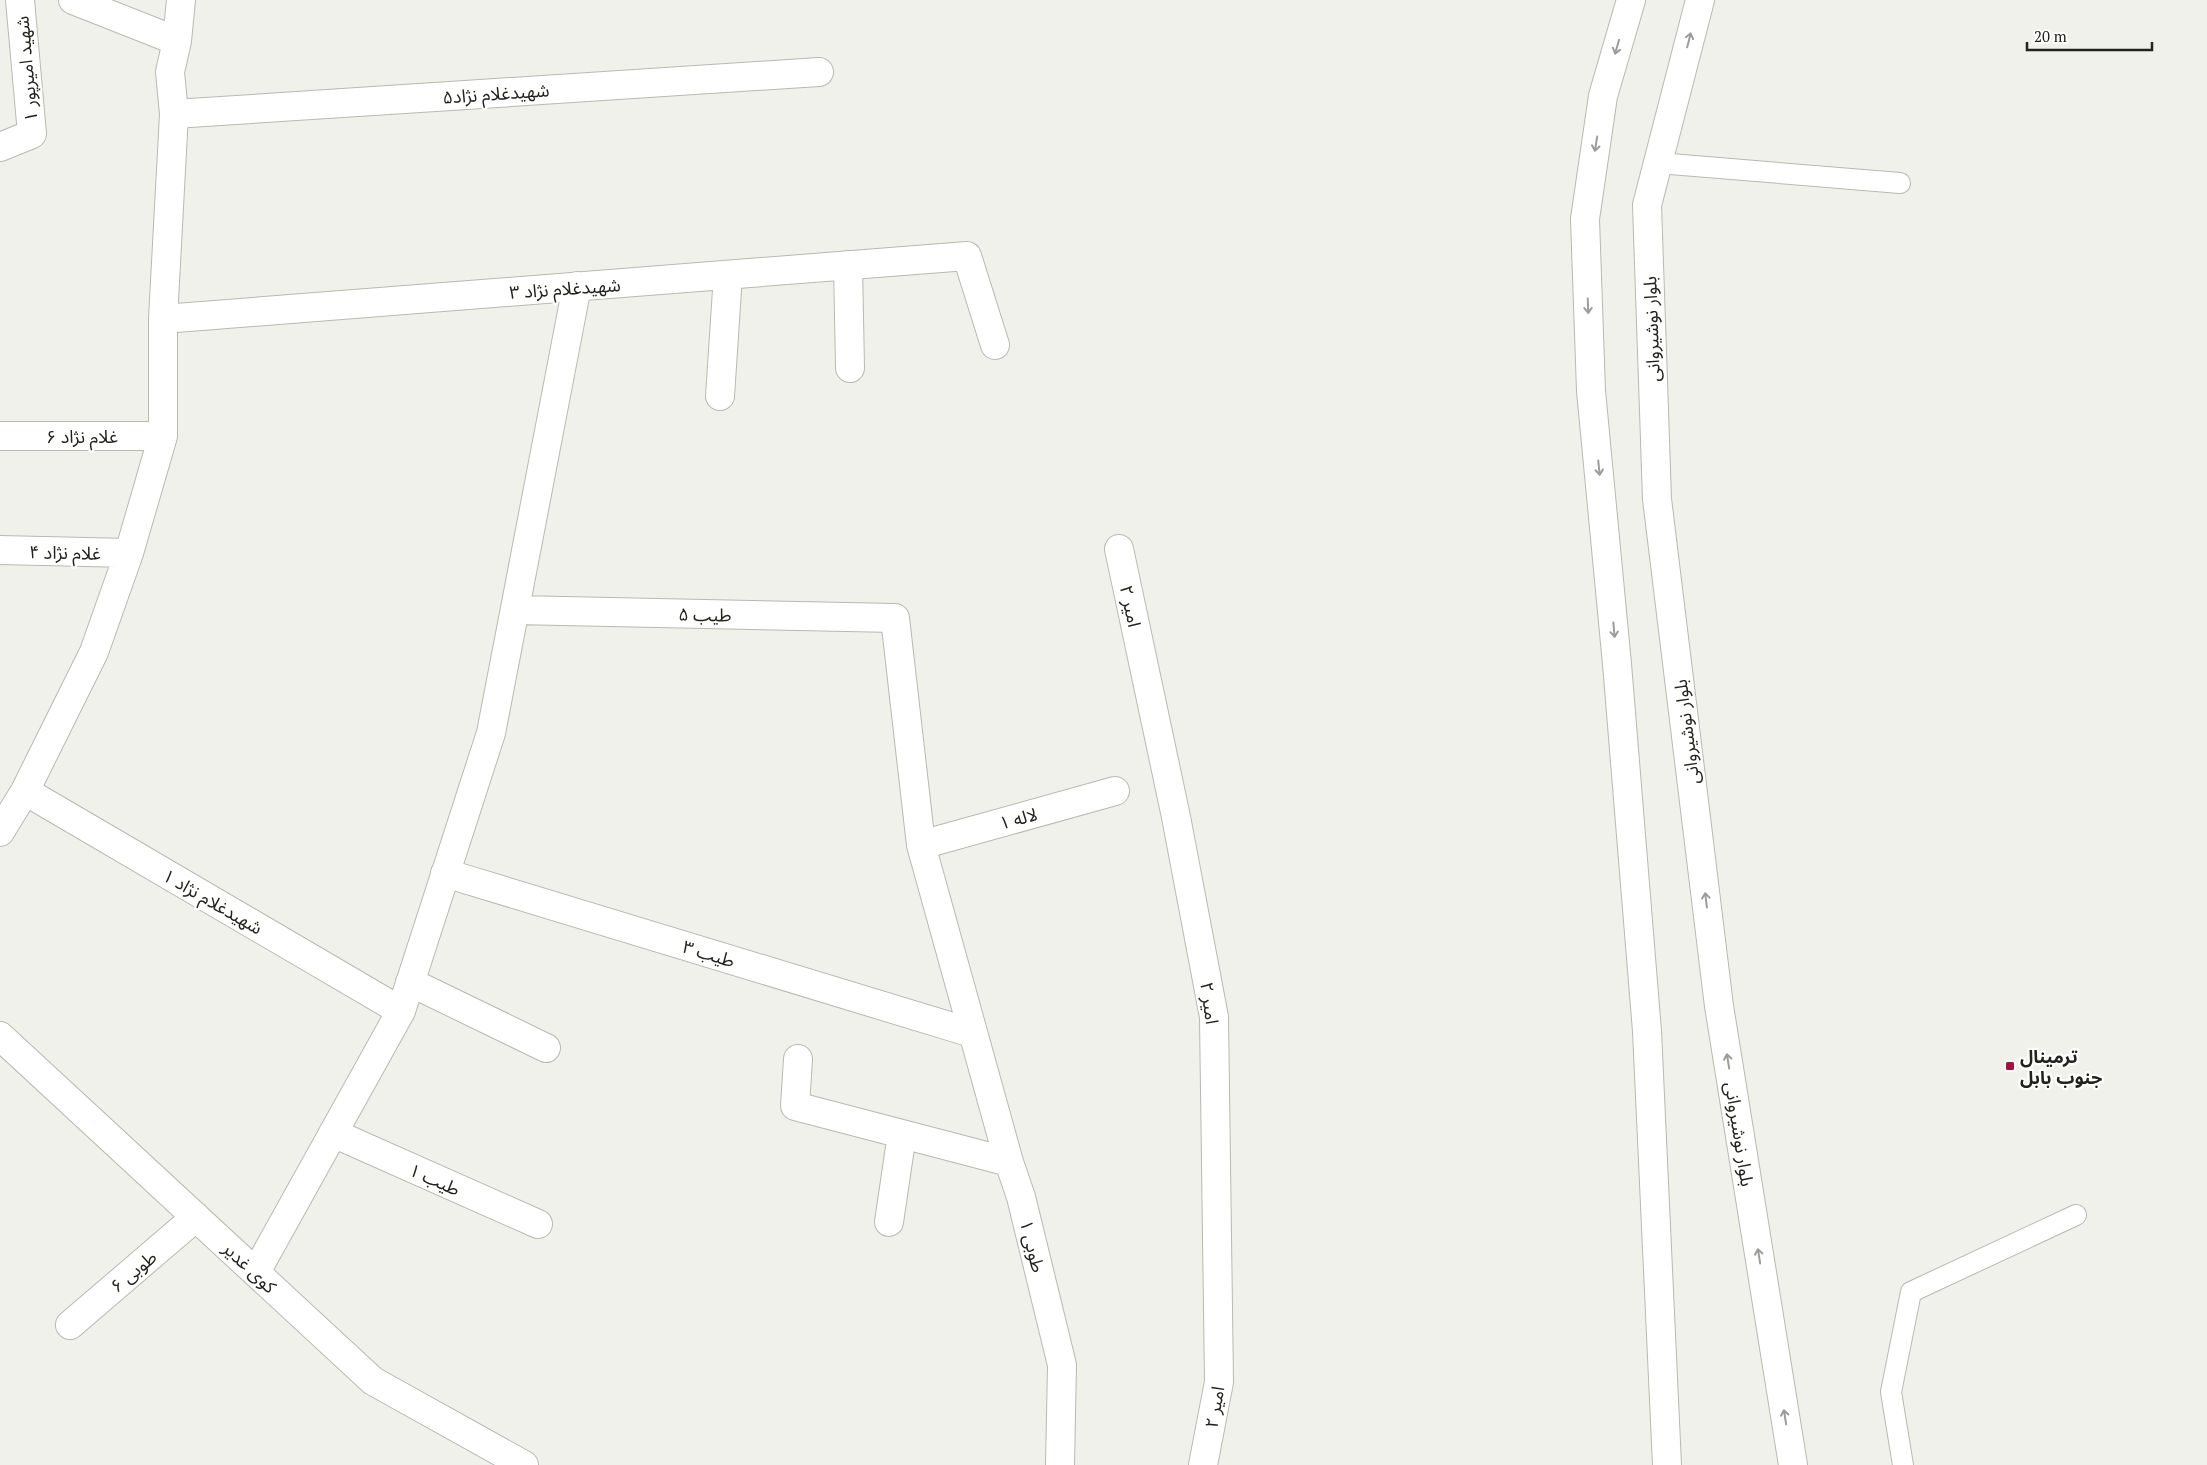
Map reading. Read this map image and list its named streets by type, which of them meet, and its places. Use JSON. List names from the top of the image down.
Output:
{
  "streets": {
    "street": [
      "شهید امیرپور ۱",
      "شهیدغلام نژاد۵",
      "شهیدغلام نژاد ۳",
      "بلوار نوشیروانی",
      "غلام نژاد ۶",
      "غلام نژاد ۴",
      "امیر ۲",
      "طیب ۵",
      "لاله ۱",
      "شهیدغلام نژاد ۱",
      "طیب ۳",
      "طیب ۱",
      "طوبی ۱",
      "کوی غدیر",
      "طوبی ۶"
    ]
  },
  "crossings": [
    ["طیب ۵", "طوبی ۱"],
    ["لاله ۱", "طوبی ۱"],
    ["طیب ۳", "طوبی ۱"],
    ["کوی غدیر", "طوبی ۶"]
  ],
  "places": {
    "transit": ["ترمینال جنوب بابل"]
  },
  "scale_bar": "20 m"
}
